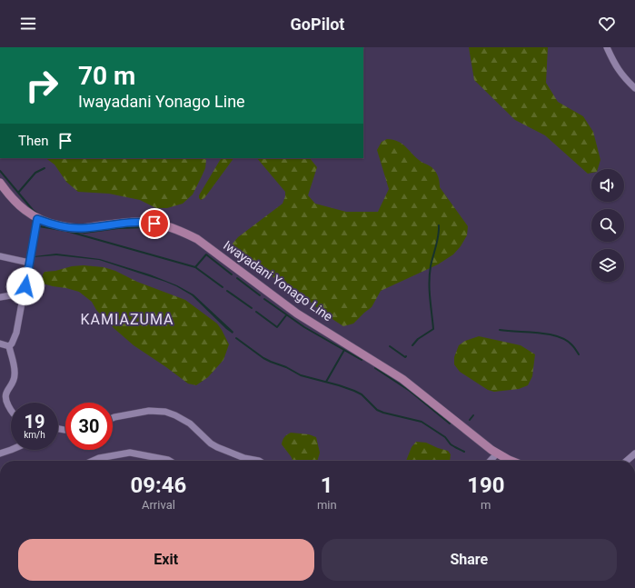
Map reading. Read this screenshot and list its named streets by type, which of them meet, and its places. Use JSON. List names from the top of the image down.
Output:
{
  "streets": {
    "main road": ["Iwayadani Yonago Line"]
  },
  "districts": ["KAMIAZUMA"],
  "page": {
    "header": "GoPilot",
    "turn": ["70 m", "Iwayadani Yonago Line"],
    "then": "Then",
    "speed": "19 km/h",
    "limit": "30",
    "eta": [
      "09:46",
      "Arrival",
      "1",
      "min",
      "190",
      "m"
    ],
    "buttons": ["Exit", "Share"]
  }
}
